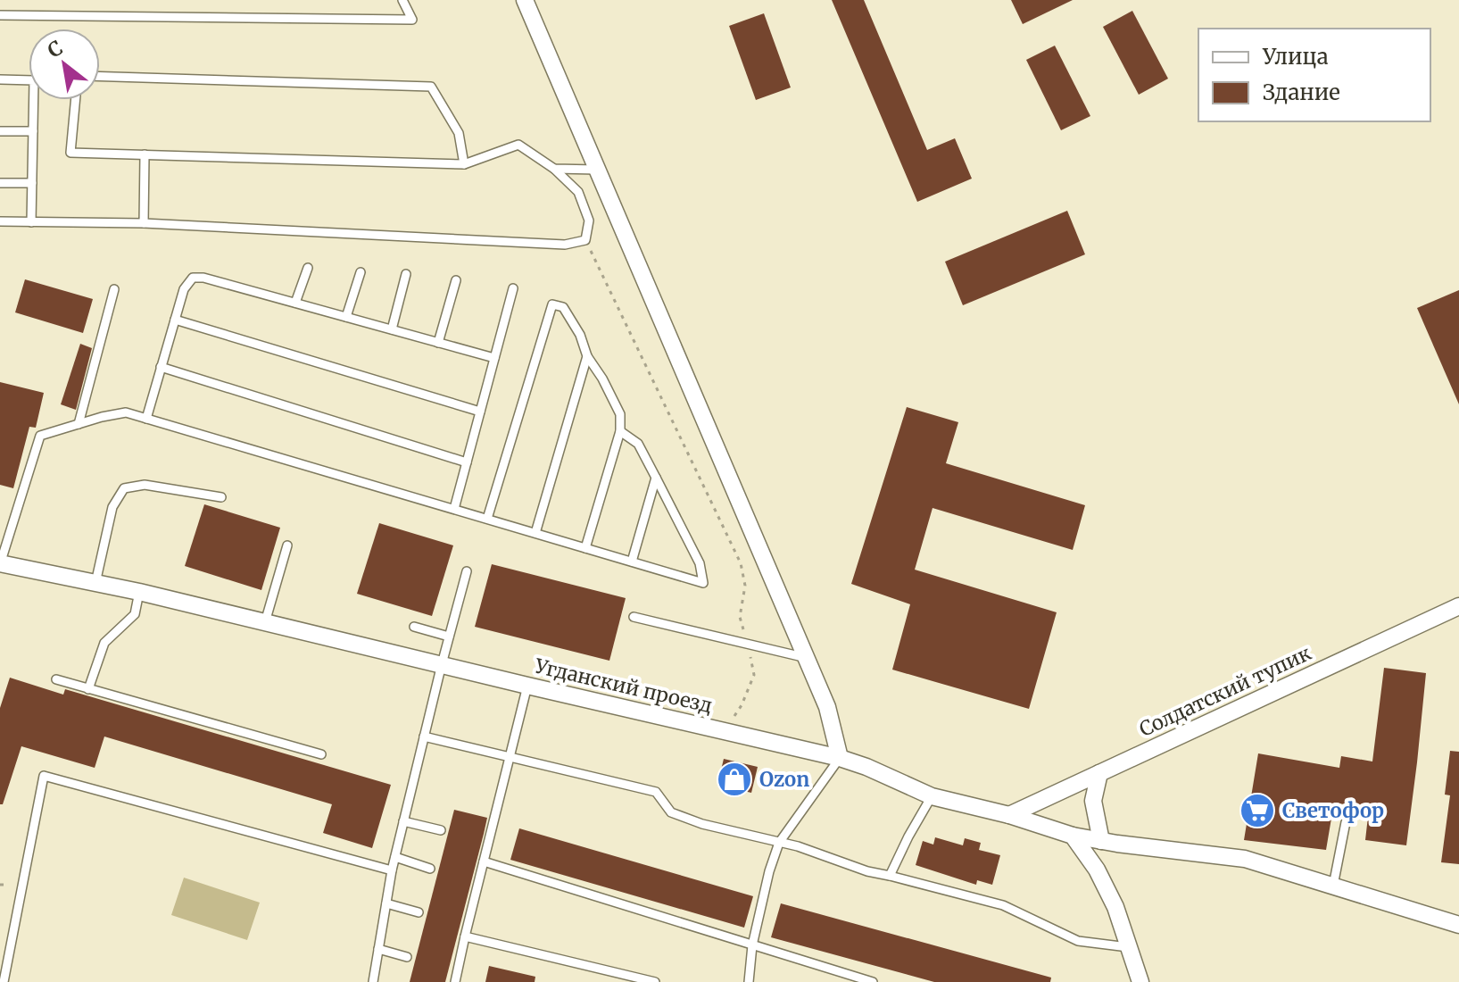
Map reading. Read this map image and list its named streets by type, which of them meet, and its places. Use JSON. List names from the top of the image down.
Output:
{
  "streets": {
    "street": ["Угданский проезд", "Солдатский тупик"]
  },
  "crossings": [
    ["Угданский проезд", "Солдатский тупик"]
  ],
  "places": {
    "shop": ["Ozon"],
    "supermarket": ["Светофор"]
  },
  "legend": ["Улица", "Здание"],
  "north": "top left"
}
